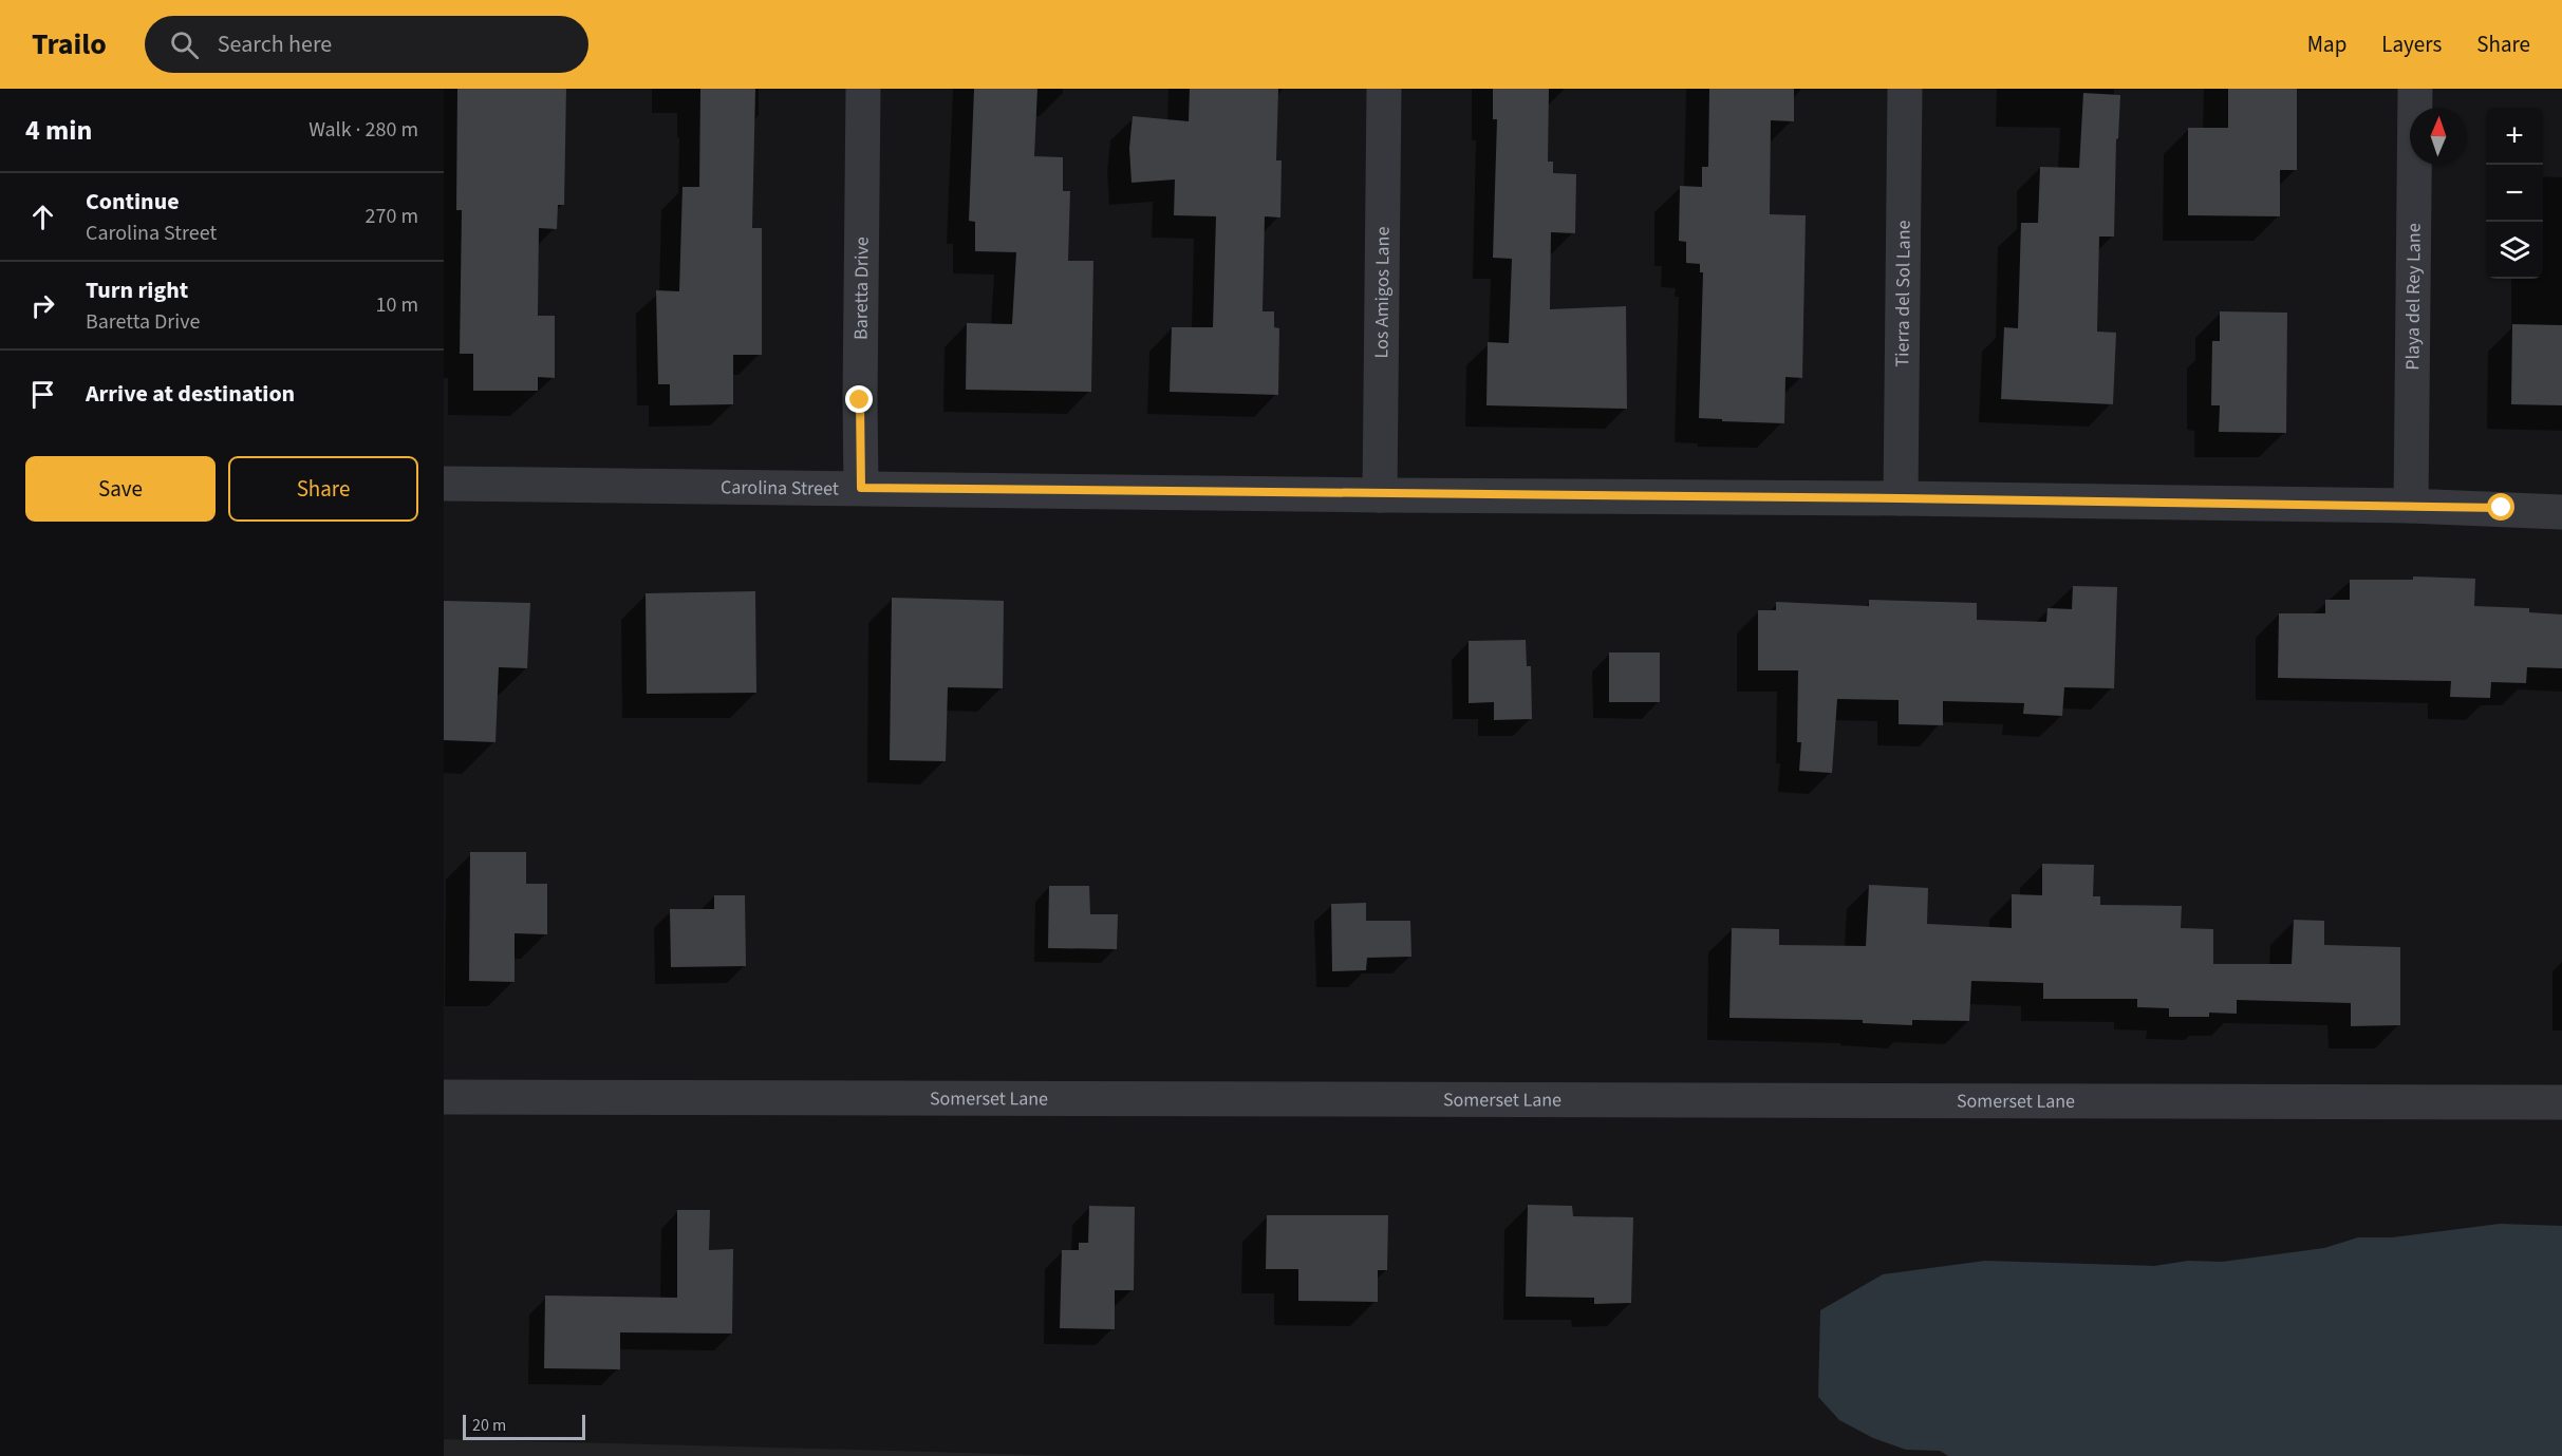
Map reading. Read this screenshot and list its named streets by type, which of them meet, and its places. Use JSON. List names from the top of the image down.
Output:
{
  "streets": {
    "street": [
      "Baretta Drive",
      "Los Amigos Lane",
      "Tierra del Sol Lane",
      "Playa del Rey Lane",
      "Carolina Street",
      "Somerset Lane"
    ]
  },
  "crossings": [
    ["Baretta Drive", "Carolina Street"],
    ["Los Amigos Lane", "Carolina Street"],
    ["Tierra del Sol Lane", "Carolina Street"],
    ["Playa del Rey Lane", "Carolina Street"]
  ],
  "scale_bar": "20 m",
  "north": "top",
  "page": {
    "header": "Trailo",
    "search": "Search here",
    "nav": ["Map", "Layers", "Share"],
    "heading": ["4 min", "Walk · 280 m"],
    "map_buttons": ["+", "−"],
    "list": [
      ["Continue", "Carolina Street", "270 m"],
      ["Turn right", "Baretta Drive", "10 m"],
      "Arrive at destination"
    ],
    "buttons": ["Save", "Share"],
    "scale": "20 m"
  }
}
